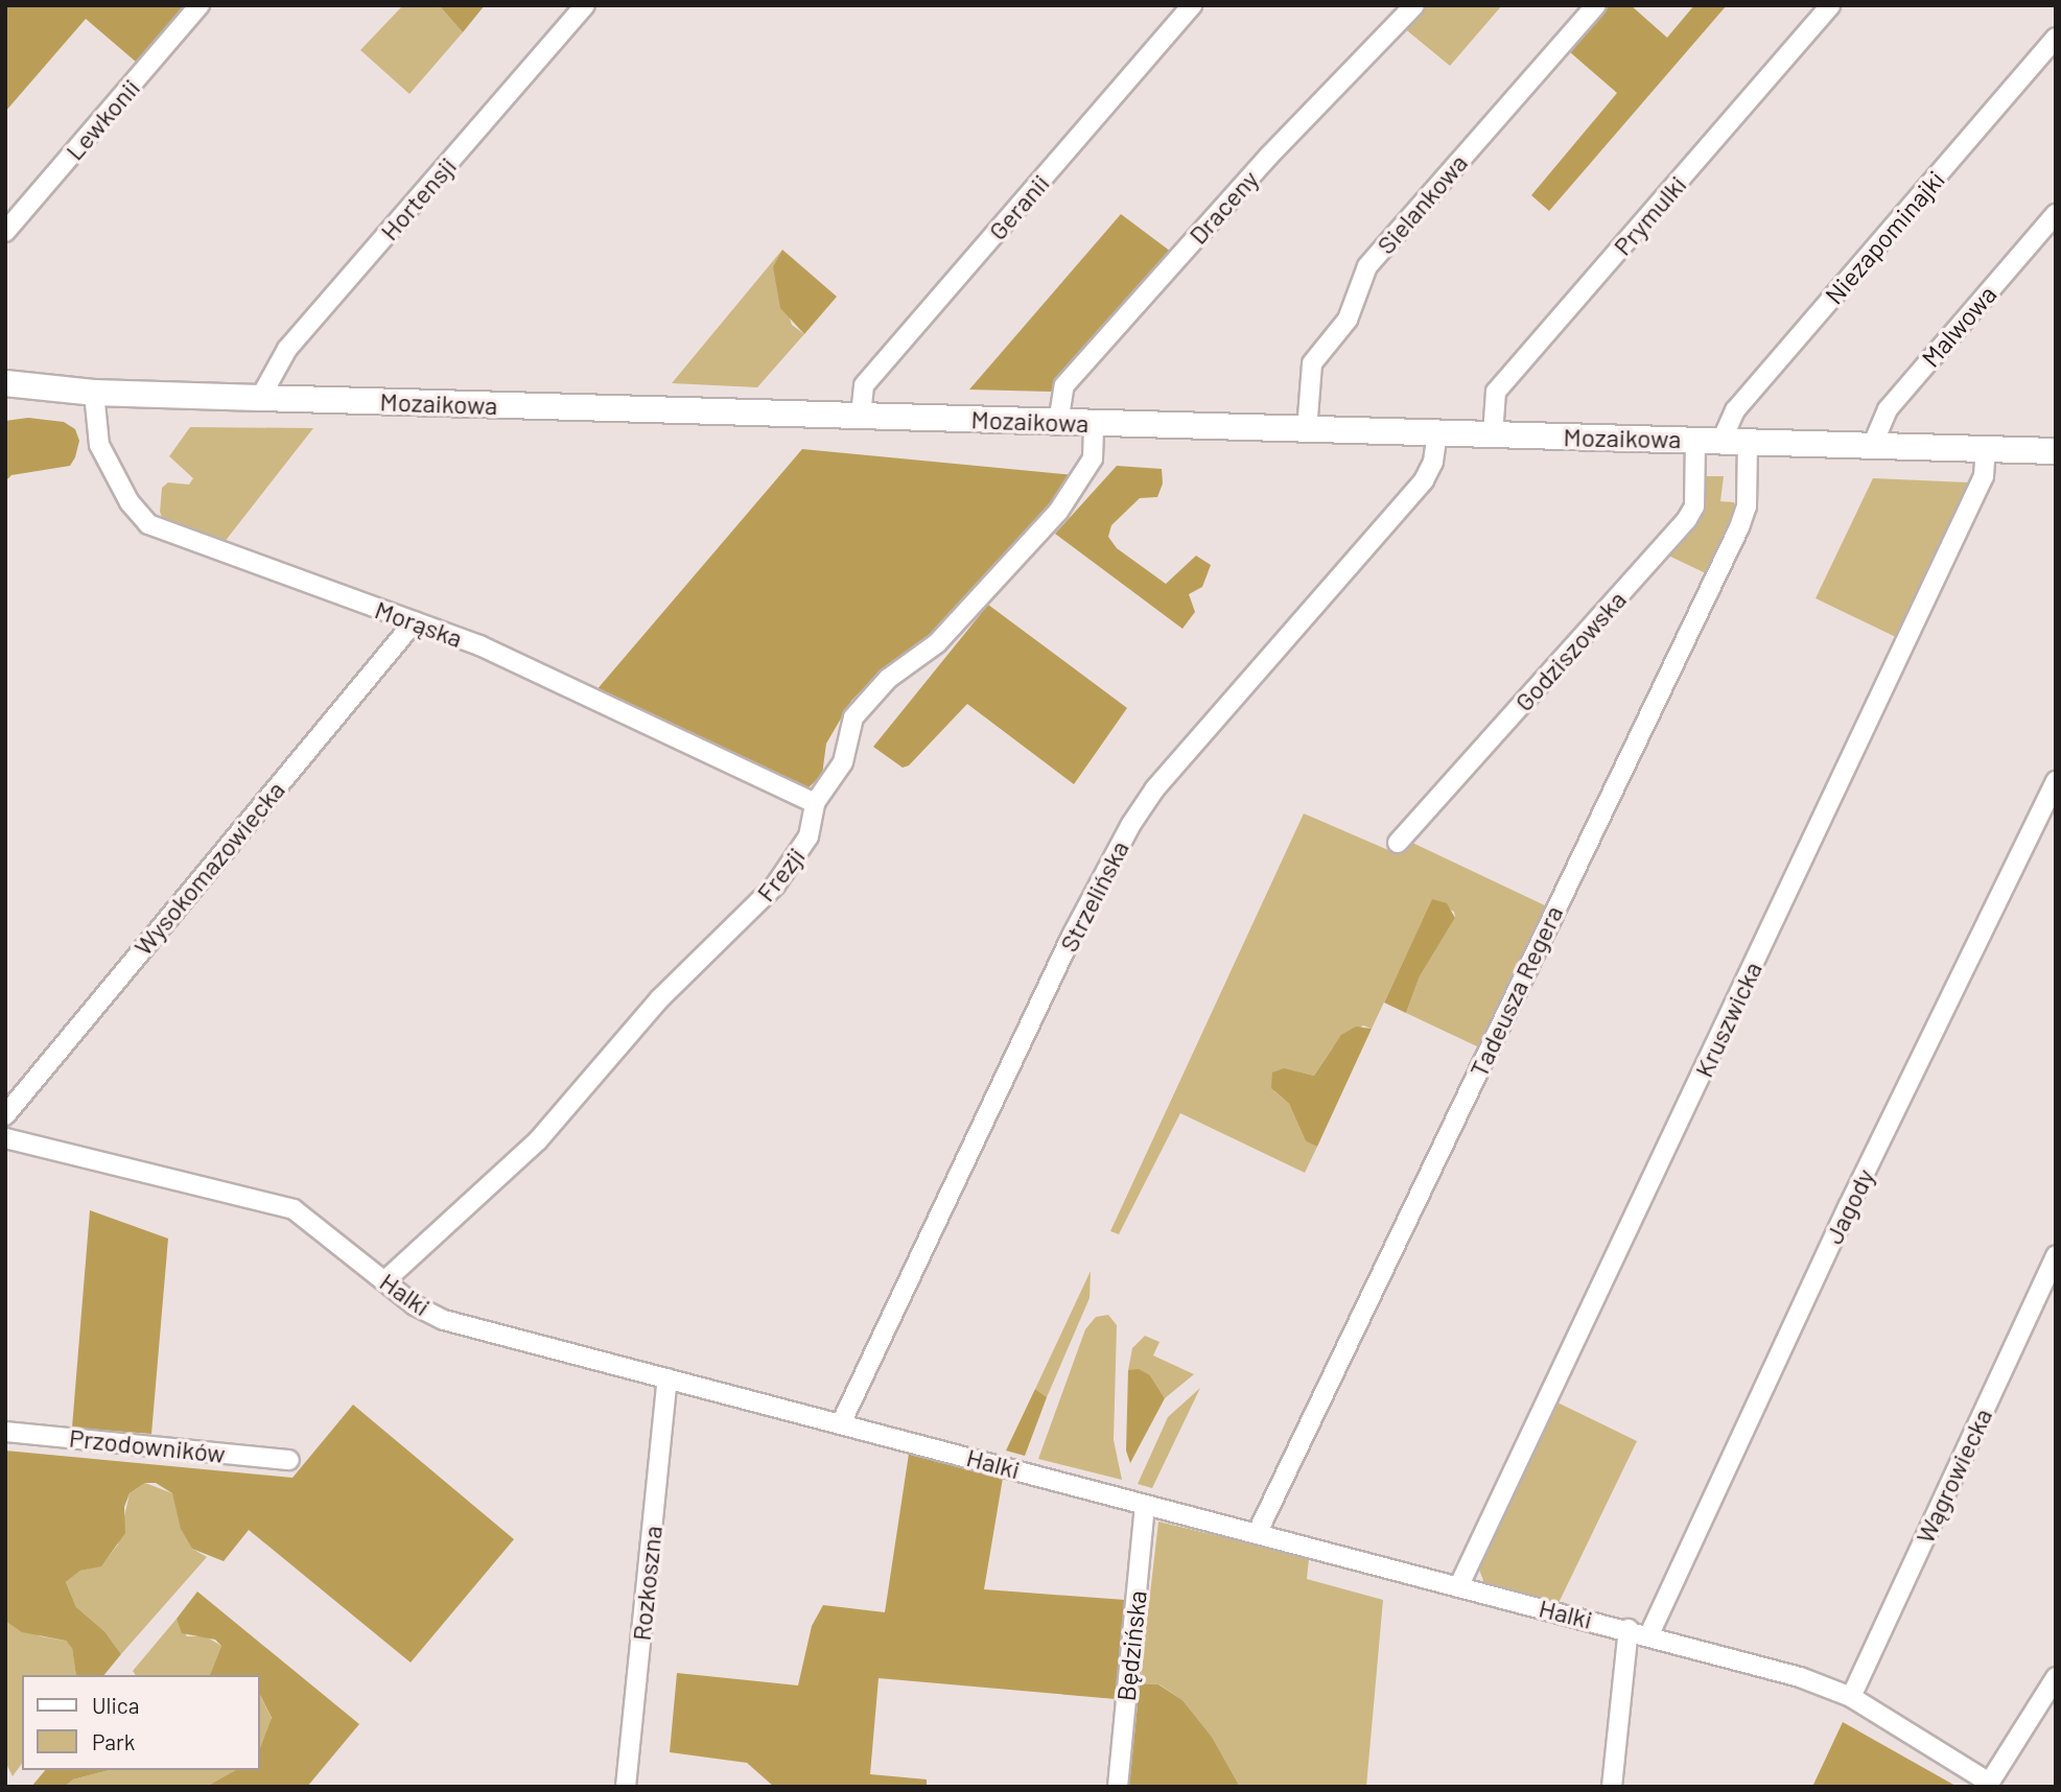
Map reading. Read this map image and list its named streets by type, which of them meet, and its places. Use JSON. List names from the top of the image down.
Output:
{
  "streets": {
    "street": [
      "Lewkonii",
      "Hortensji",
      "Sielankowa",
      "Geranii",
      "Draceny",
      "Prymulki",
      "Niezapominajki",
      "Malwowa",
      "Mozaikowa",
      "Morąska",
      "Godziszowska",
      "Wysokomazowiecka",
      "Frezji",
      "Strzelińska",
      "Tadeusza Regera",
      "Kruszwicka",
      "Jagody",
      "Halki",
      "Przodowników",
      "Wągrowiecka",
      "Rozkoszna",
      "Będzińska"
    ]
  },
  "crossings": [
    ["Hortensji", "Mozaikowa"],
    ["Sielankowa", "Mozaikowa"],
    ["Geranii", "Mozaikowa"],
    ["Draceny", "Mozaikowa"],
    ["Prymulki", "Mozaikowa"],
    ["Niezapominajki", "Mozaikowa"],
    ["Malwowa", "Mozaikowa"],
    ["Mozaikowa", "Morąska"],
    ["Mozaikowa", "Godziszowska"],
    ["Mozaikowa", "Frezji"],
    ["Mozaikowa", "Strzelińska"],
    ["Mozaikowa", "Tadeusza Regera"],
    ["Mozaikowa", "Kruszwicka"],
    ["Morąska", "Wysokomazowiecka"],
    ["Morąska", "Frezji"],
    ["Frezji", "Halki"],
    ["Strzelińska", "Halki"],
    ["Tadeusza Regera", "Halki"],
    ["Kruszwicka", "Halki"],
    ["Jagody", "Halki"],
    ["Halki", "Wągrowiecka"],
    ["Halki", "Rozkoszna"],
    ["Halki", "Będzińska"]
  ],
  "legend": ["Ulica", "Park"]
}
